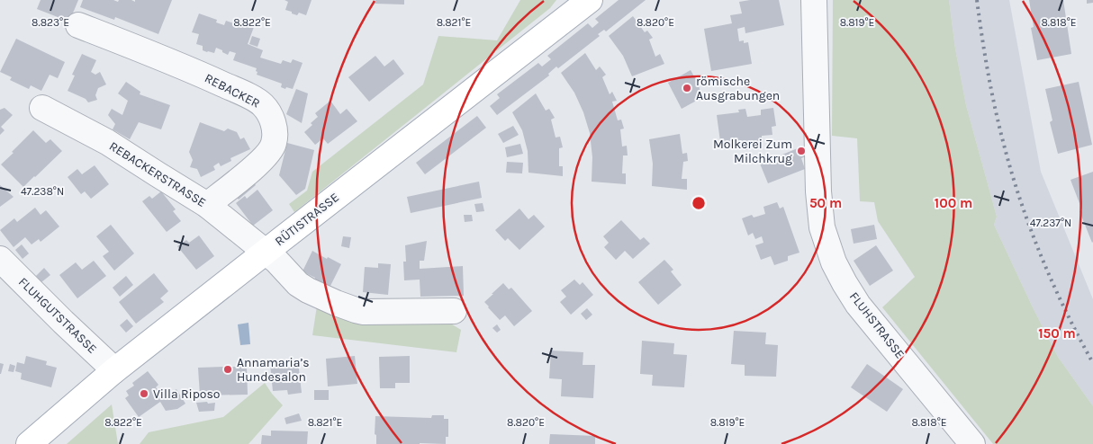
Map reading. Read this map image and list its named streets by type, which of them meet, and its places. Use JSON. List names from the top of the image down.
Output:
{
  "streets": {
    "main road": ["RÜTISTRASSE"],
    "street": [
      "REBACKER",
      "REBACKERSTRASSE",
      "FLUHGUTSTRASSE",
      "FLUHSTRASSE"
    ]
  },
  "crossings": [
    ["REBACKER", "REBACKERSTRASSE"],
    ["REBACKERSTRASSE", "RÜTISTRASSE"],
    ["RÜTISTRASSE", "FLUHGUTSTRASSE"]
  ],
  "places": [
    "römische Ausgrabungen",
    "Molkerei Zum Milchkrug",
    "Annamaria’s Hundesalon",
    "Villa Riposo"
  ],
  "coordinates": [
    "8.823°E",
    "8.822°E",
    "8.821°E",
    "8.820°E",
    "8.819°E",
    "8.818°E",
    "47.238°N",
    "47.237°N"
  ],
  "rings": ["50 m", "100 m", "150 m"]
}
